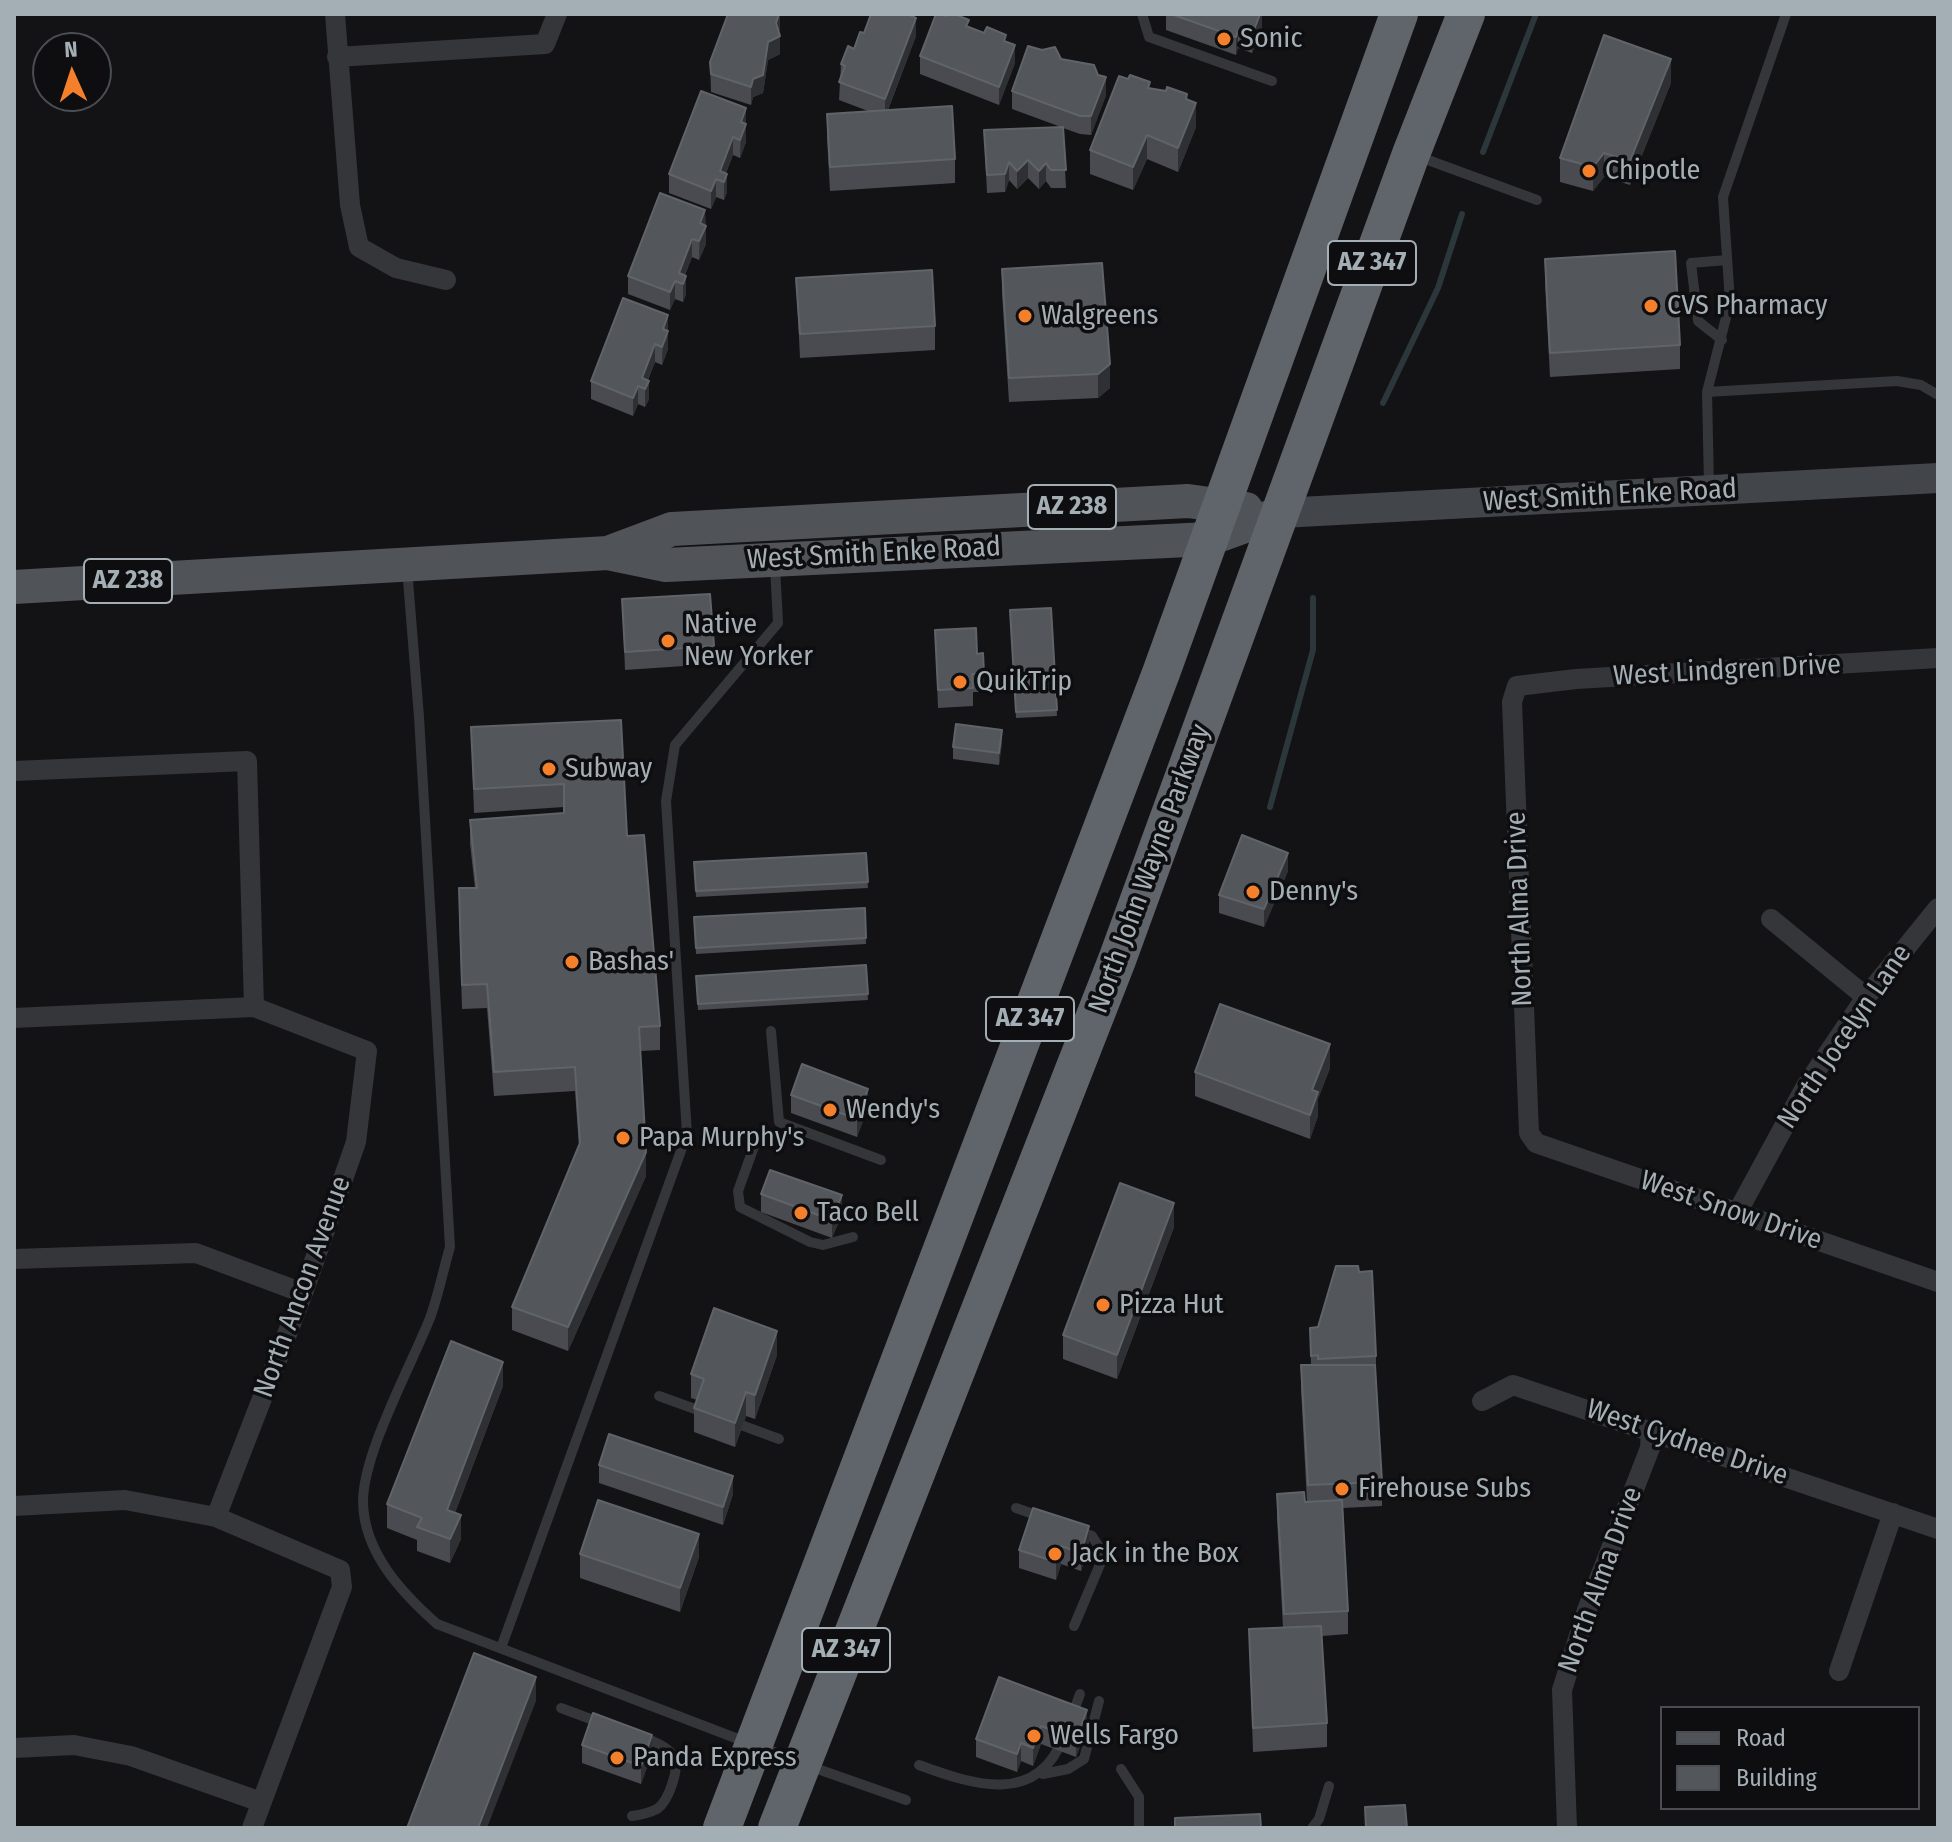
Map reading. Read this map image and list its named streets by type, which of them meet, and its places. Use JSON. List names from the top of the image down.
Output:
{
  "streets": {
    "highway": ["AZ 347", "North John Wayne Parkway"],
    "main road": ["West Smith Enke Road", "AZ 238"],
    "street": [
      "West Lindgren Drive",
      "North Alma Drive",
      "North Jocelyn Lane",
      "West Snow Drive",
      "North Ancon Avenue",
      "West Cydnee Drive"
    ]
  },
  "crossings": [
    ["AZ 347", "West Smith Enke Road"],
    ["West Smith Enke Road", "North John Wayne Parkway"],
    ["West Lindgren Drive", "North Alma Drive"],
    ["North Alma Drive", "West Snow Drive"],
    ["North Alma Drive", "West Cydnee Drive"],
    ["North Jocelyn Lane", "West Snow Drive"]
  ],
  "places": [
    "Sonic",
    "Chipotle",
    "CVS Pharmacy",
    "Walgreens",
    "Native New Yorker",
    "QuikTrip",
    "Subway",
    "Denny's",
    "Bashas'",
    "Wendy's",
    "Papa Murphy's",
    "Taco Bell",
    "Pizza Hut",
    "Firehouse Subs",
    "Jack in the Box",
    "Wells Fargo",
    "Panda Express"
  ],
  "legend": ["Road", "Building"],
  "north": "top"
}
